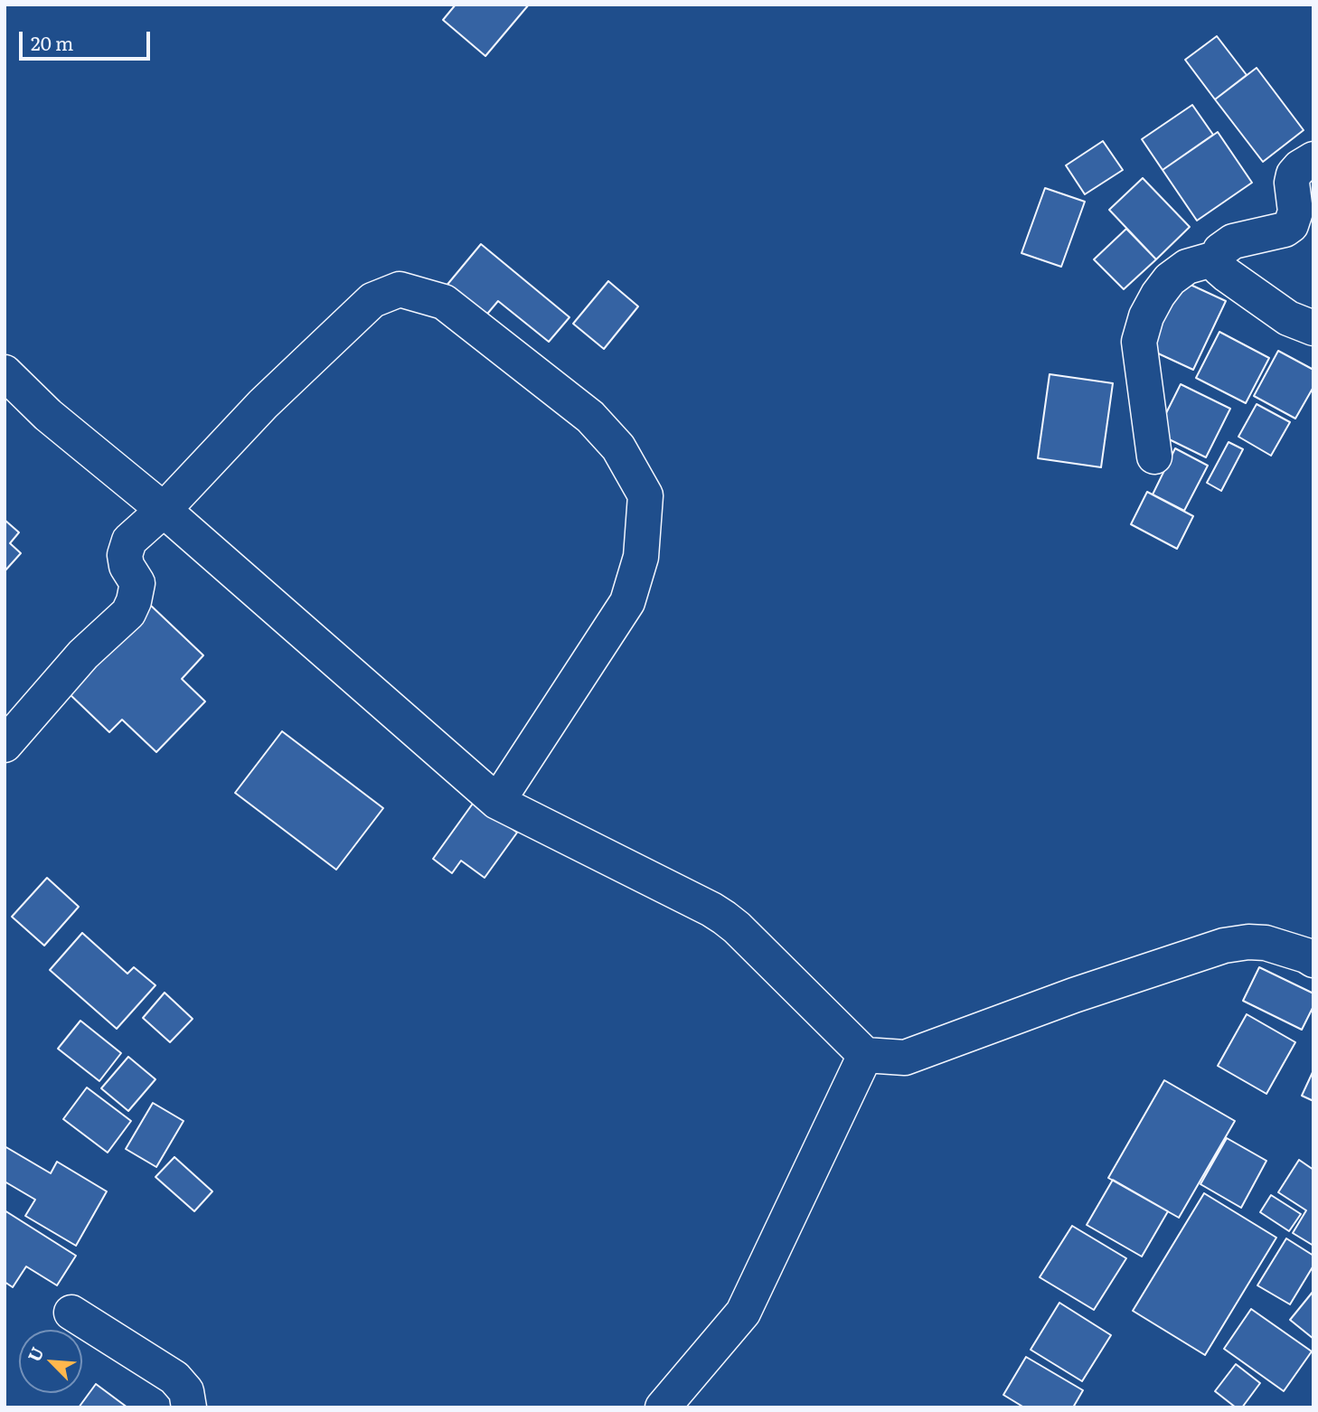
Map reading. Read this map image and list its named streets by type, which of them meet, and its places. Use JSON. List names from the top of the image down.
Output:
{
  "scale_bar": "20 m",
  "north": "top left"
}
